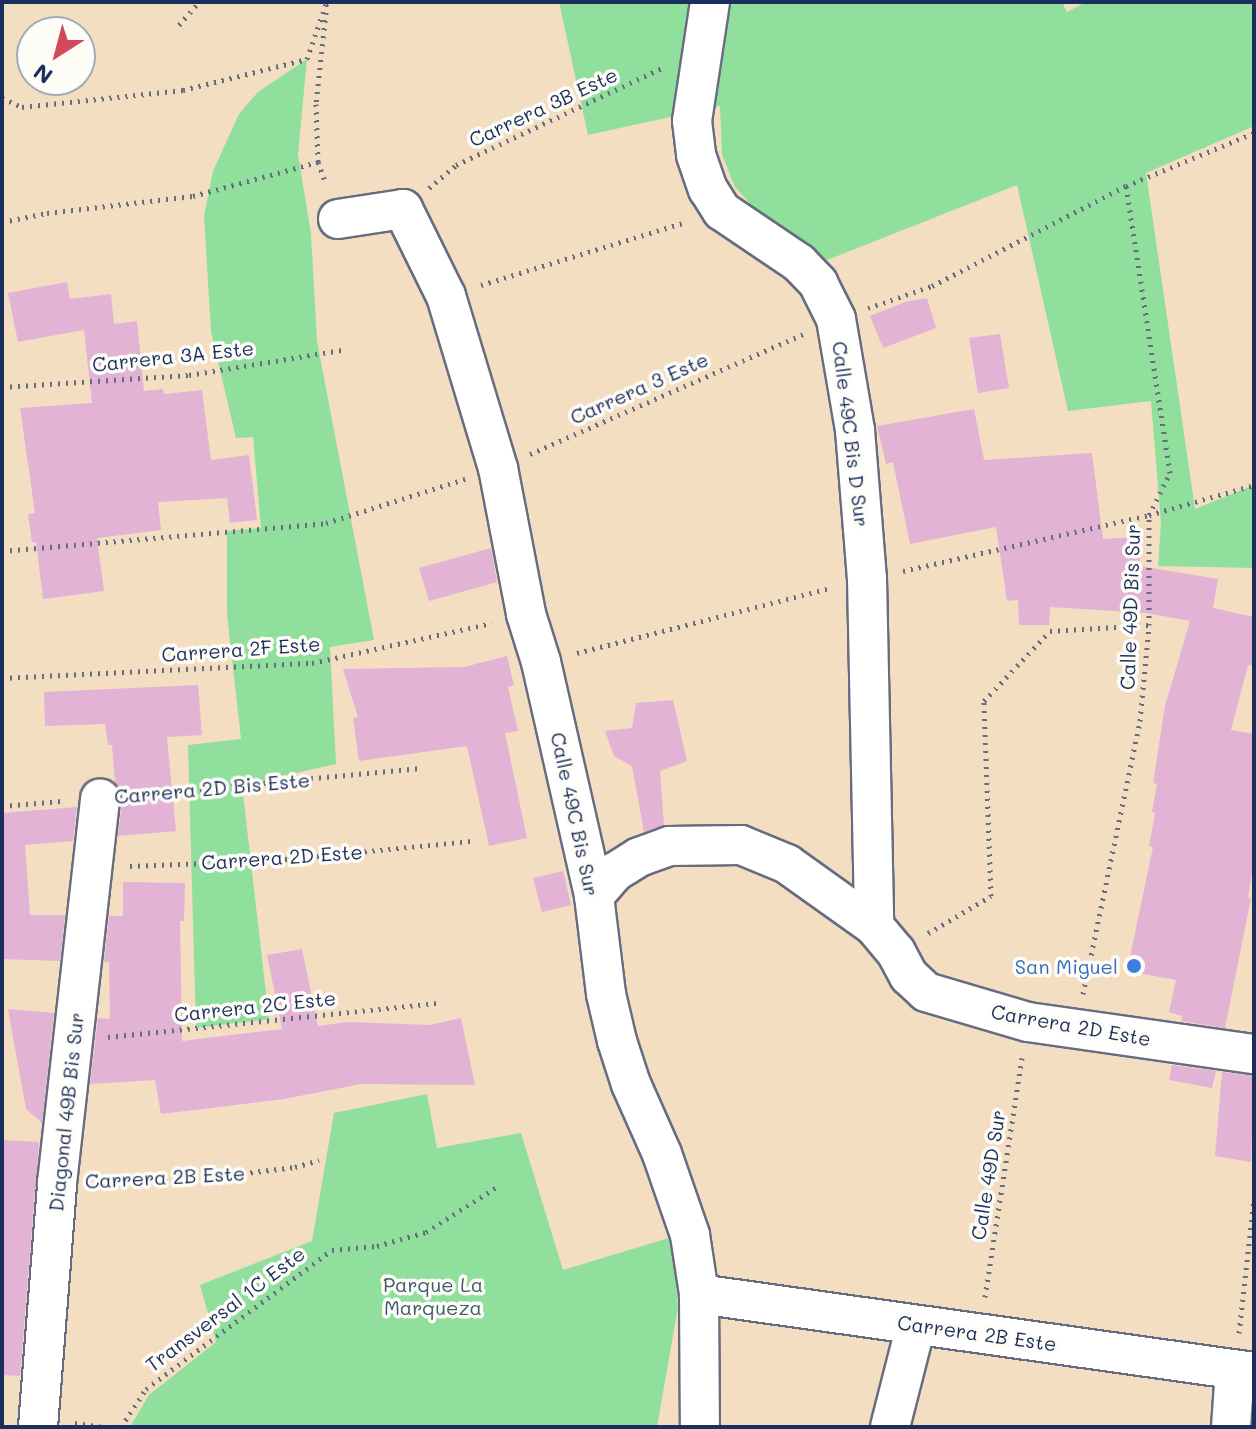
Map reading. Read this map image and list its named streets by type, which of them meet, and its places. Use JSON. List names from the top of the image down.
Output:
{
  "streets": {
    "street": [
      "Calle 49C Bis D Sur",
      "Calle 49C Bis Sur",
      "Carrera 2D Este",
      "Diagonal 49B Bis Sur",
      "Carrera 2B Este"
    ],
    "path": [
      "Carrera 3B Este",
      "Carrera 3A Este",
      "Carrera 3 Este",
      "Calle 49D Bis Sur",
      "Carrera 2F Este",
      "Carrera 2D Bis Este",
      "Carrera 2C Este",
      "Calle 49D Sur",
      "Transversal 1C Este"
    ]
  },
  "crossings": [
    ["Carrera 3B Este", "Calle 49C Bis D Sur"],
    ["Carrera 3B Este", "Calle 49C Bis Sur"],
    ["Carrera 3 Este", "Calle 49C Bis D Sur"],
    ["Carrera 3 Este", "Calle 49D Bis Sur"],
    ["Carrera 3 Este", "Calle 49C Bis Sur"],
    ["Calle 49C Bis D Sur", "Carrera 2D Este"],
    ["Calle 49D Bis Sur", "Carrera 2D Este"],
    ["Carrera 2F Este", "Calle 49C Bis Sur"],
    ["Carrera 2D Bis Este", "Diagonal 49B Bis Sur"],
    ["Calle 49C Bis Sur", "Carrera 2B Este"],
    ["Carrera 2D Este", "Diagonal 49B Bis Sur"],
    ["Carrera 2D Este", "Calle 49D Sur"],
    ["Carrera 2C Este", "Diagonal 49B Bis Sur"],
    ["Diagonal 49B Bis Sur", "Carrera 2B Este"],
    ["Calle 49D Sur", "Carrera 2B Este"]
  ],
  "parks": ["Parque La Marqueza"],
  "places": ["San Miguel"],
  "north": "bottom left"
}
